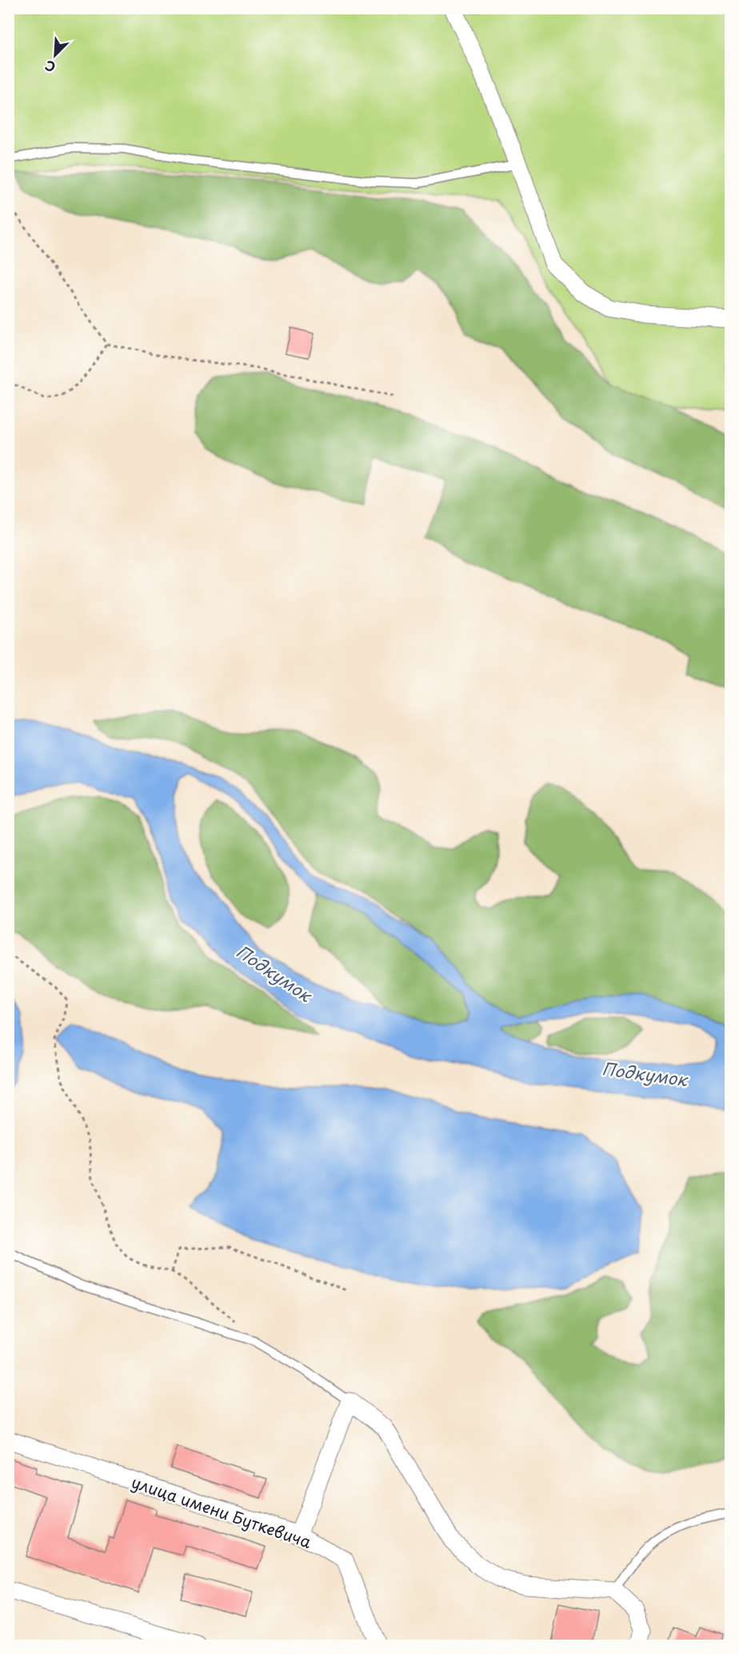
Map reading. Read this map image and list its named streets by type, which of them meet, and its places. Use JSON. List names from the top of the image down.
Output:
{
  "streets": {
    "street": ["улица имени Буткевича"]
  },
  "water": ["Подкумок"],
  "north": "bottom left"
}
